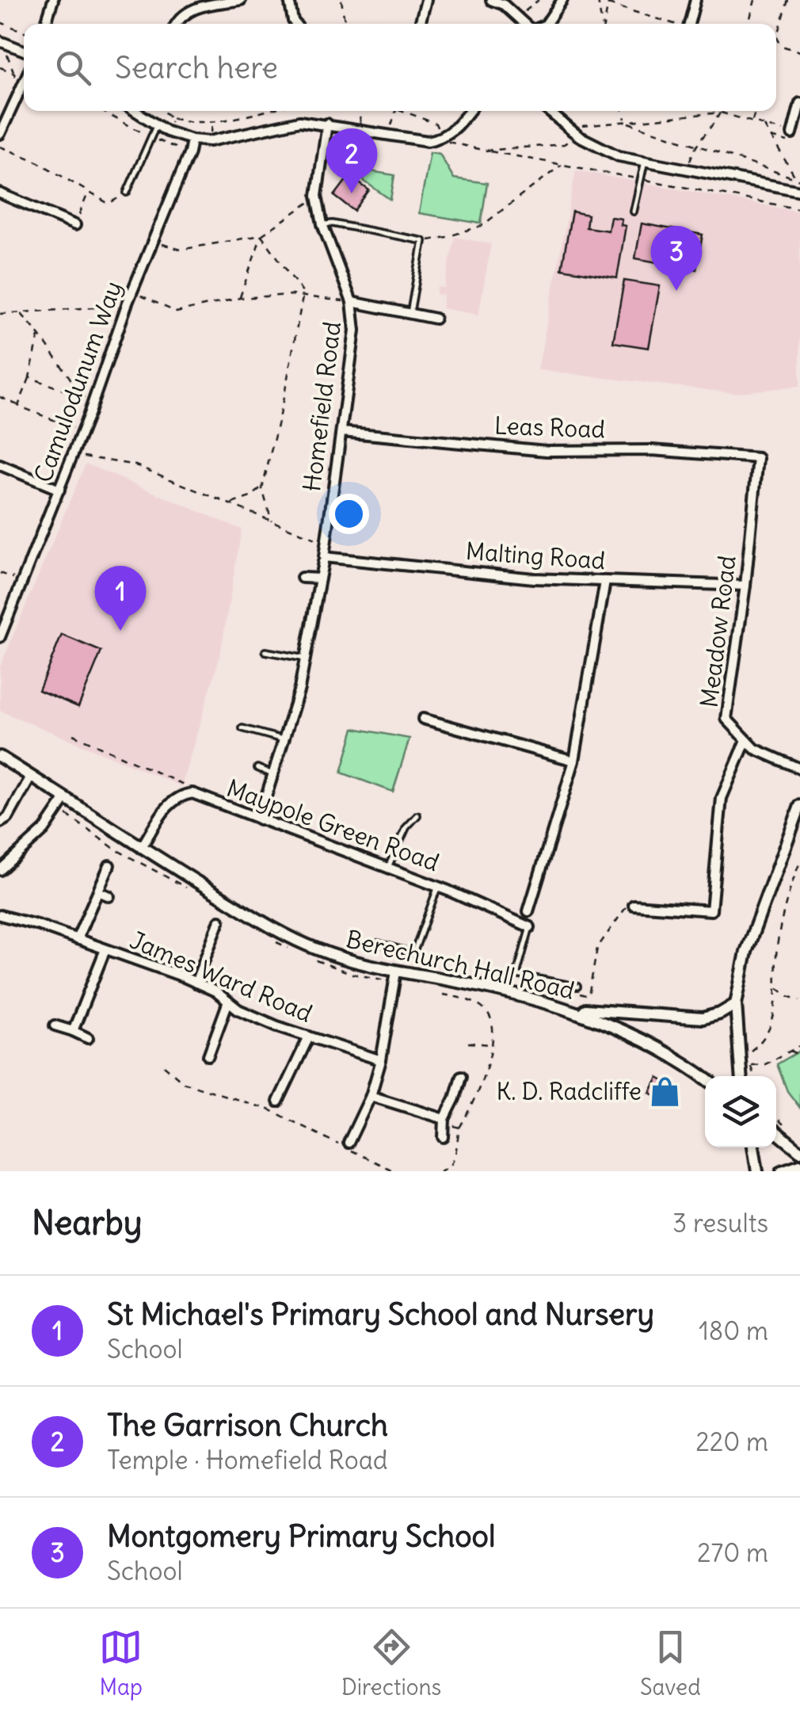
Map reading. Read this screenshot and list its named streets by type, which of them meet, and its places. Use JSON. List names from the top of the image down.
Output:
{
  "streets": {
    "street": [
      "Camulodunum Way",
      "Homefield Road",
      "Leas Road",
      "Malting Road",
      "Meadow Road",
      "Maypole Green Road",
      "Berechurch Hall Road",
      "James Ward Road"
    ]
  },
  "crossings": [
    ["Homefield Road", "Leas Road"],
    ["Homefield Road", "Malting Road"],
    ["Homefield Road", "Maypole Green Road"],
    ["Leas Road", "Meadow Road"],
    ["Malting Road", "Meadow Road"]
  ],
  "places": {
    "shop": ["K. D. Radcliffe"]
  },
  "page": {
    "search": "Search here",
    "pins": ["2", "3", "1"],
    "heading": ["Nearby", "3 results"],
    "list": [
      {
        "mark": "1",
        "name": "St Michael's Primary School and Nursery",
        "note": "School",
        "value": "180 m"
      },
      {
        "mark": "2",
        "name": "The Garrison Church",
        "note": "Temple · Homefield Road",
        "value": "220 m"
      },
      {
        "mark": "3",
        "name": "Montgomery Primary School",
        "note": "School",
        "value": "270 m"
      }
    ],
    "nav": ["Map", "Directions", "Saved"]
  }
}
